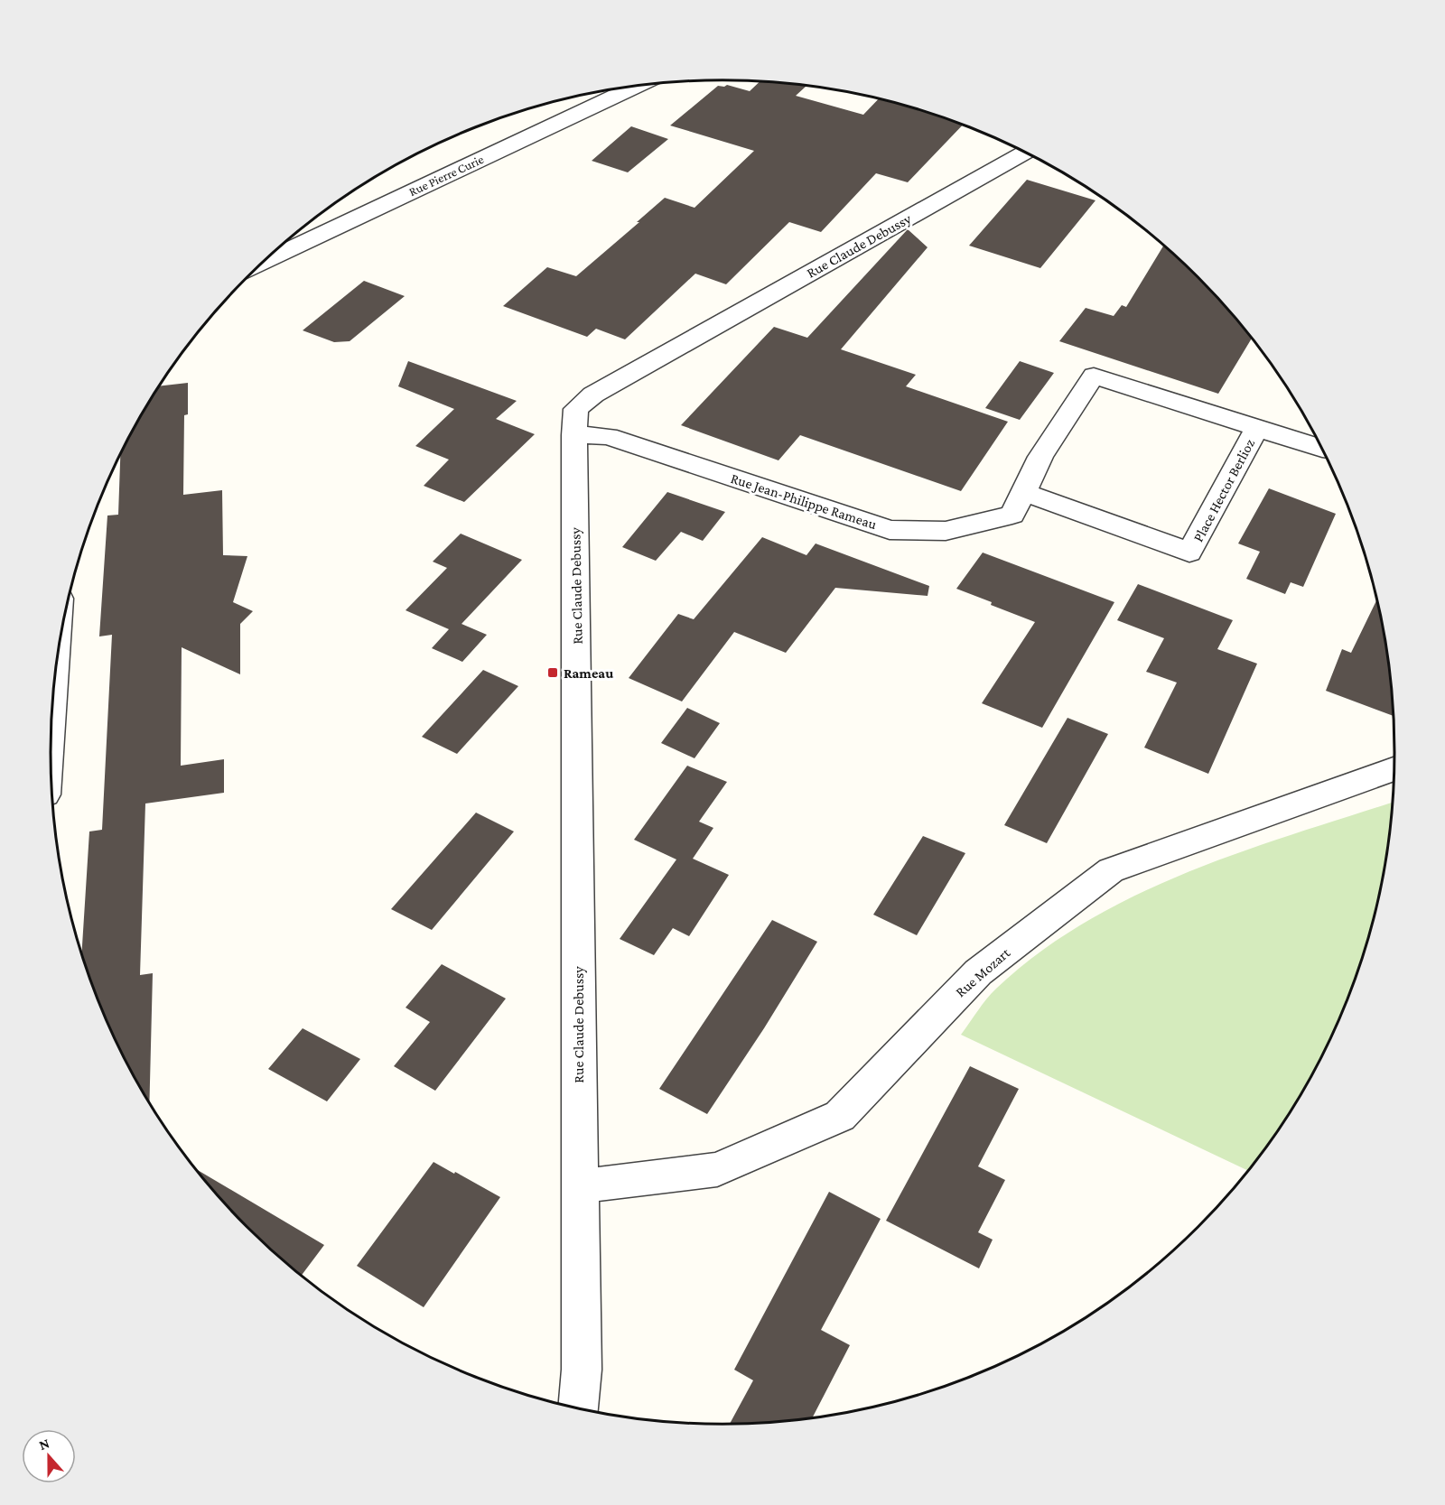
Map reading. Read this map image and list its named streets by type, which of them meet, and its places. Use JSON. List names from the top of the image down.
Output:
{
  "streets": {
    "street": [
      "Rue Pierre Curie",
      "Rue Claude Debussy",
      "Place Hector Berlioz",
      "Rue Jean-Philippe Rameau",
      "Rue Mozart"
    ]
  },
  "crossings": [
    ["Rue Claude Debussy", "Rue Jean-Philippe Rameau"],
    ["Rue Claude Debussy", "Rue Mozart"],
    ["Place Hector Berlioz", "Rue Jean-Philippe Rameau"]
  ],
  "places": {
    "transit": ["Rameau"]
  },
  "north": "top"
}
